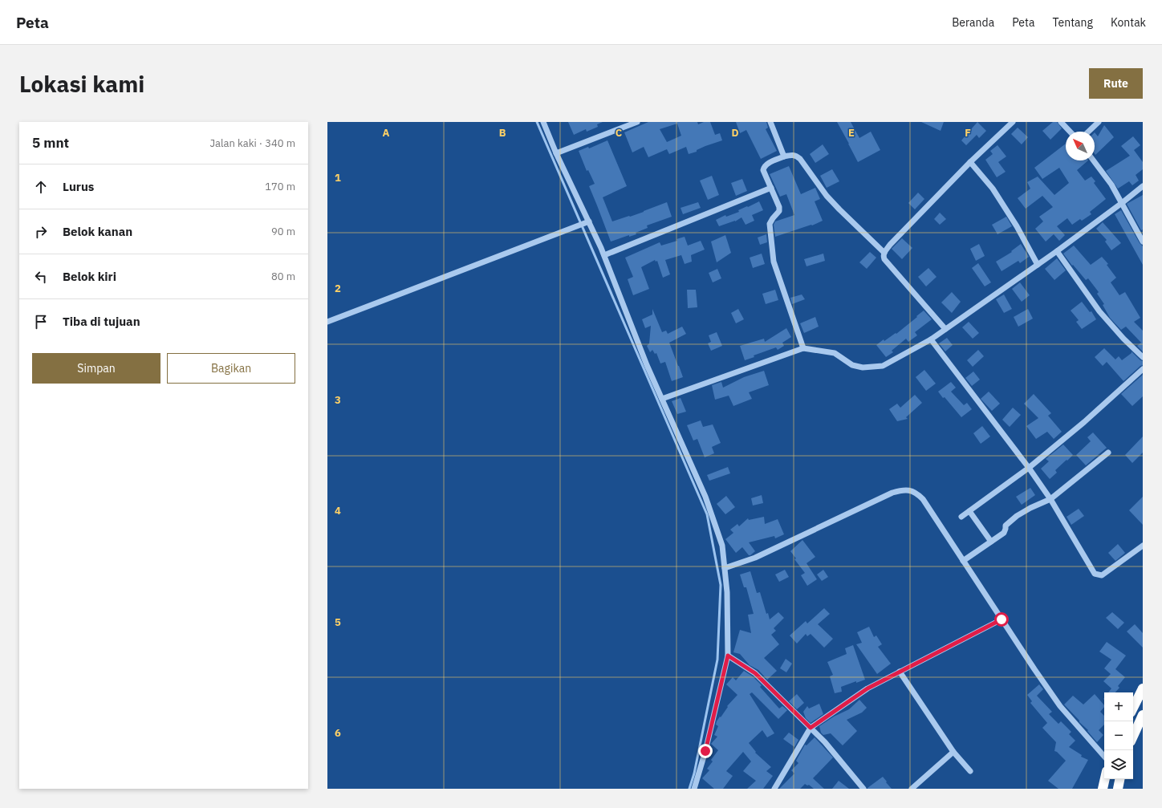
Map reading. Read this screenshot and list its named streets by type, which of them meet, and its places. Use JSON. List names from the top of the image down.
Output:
{
  "north": "top left",
  "page": {
    "header": "Peta",
    "nav": [
      "Beranda",
      "Peta",
      "Tentang",
      "Kontak"
    ],
    "buttons": [
      "Rute",
      ["Simpan", "Bagikan"]
    ],
    "title": "Lokasi kami",
    "heading": ["5 mnt", "Jalan kaki · 340 m"],
    "list": [
      ["Lurus", "170 m"],
      ["Belok kanan", "90 m"],
      ["Belok kiri", "80 m"],
      "Tiba di tujuan"
    ],
    "map_buttons": ["+", "−"]
  },
  "grid": {
    "columns": [
      "A",
      "B",
      "C",
      "D",
      "E",
      "F"
    ],
    "rows": [
      "1",
      "2",
      "3",
      "4",
      "5",
      "6"
    ]
  }
}
